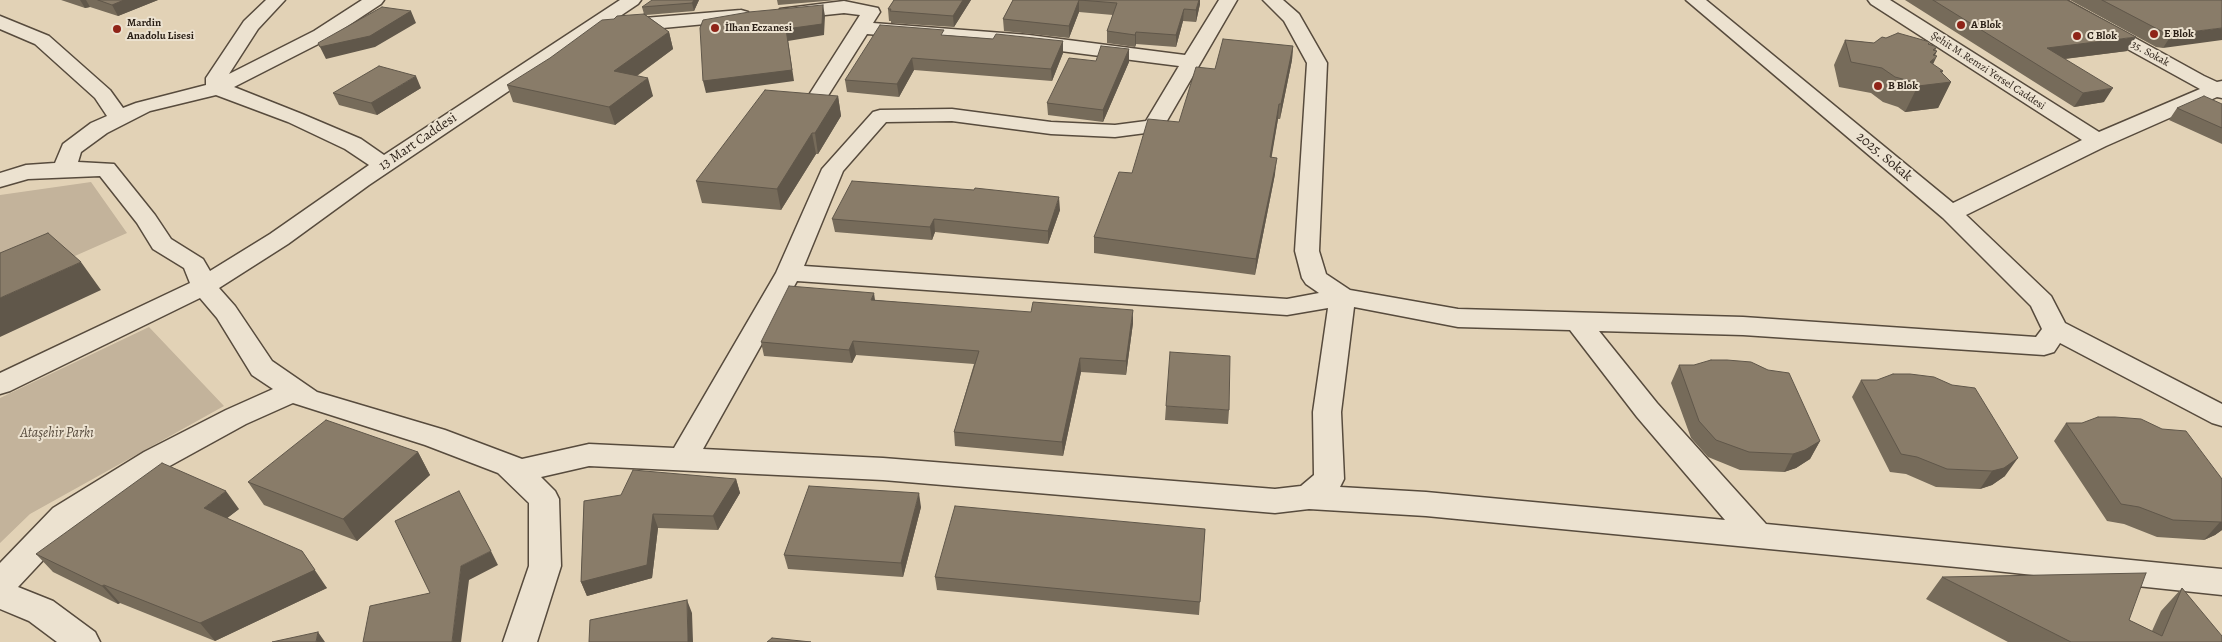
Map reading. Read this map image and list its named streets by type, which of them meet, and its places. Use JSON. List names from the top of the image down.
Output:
{
  "streets": {
    "street": [
      "35. Sokak",
      "Şehit M.Remzi Yersel Caddesi",
      "13 Mart Caddesi",
      "2025. Sokak"
    ]
  },
  "parks": ["Ataşehir Parkı"],
  "places": [
    "A Blok",
    "İlhan Eczanesi",
    "Mardin Anadolu Lisesi",
    "E Blok",
    "C Blok",
    "B Blok"
  ]
}
